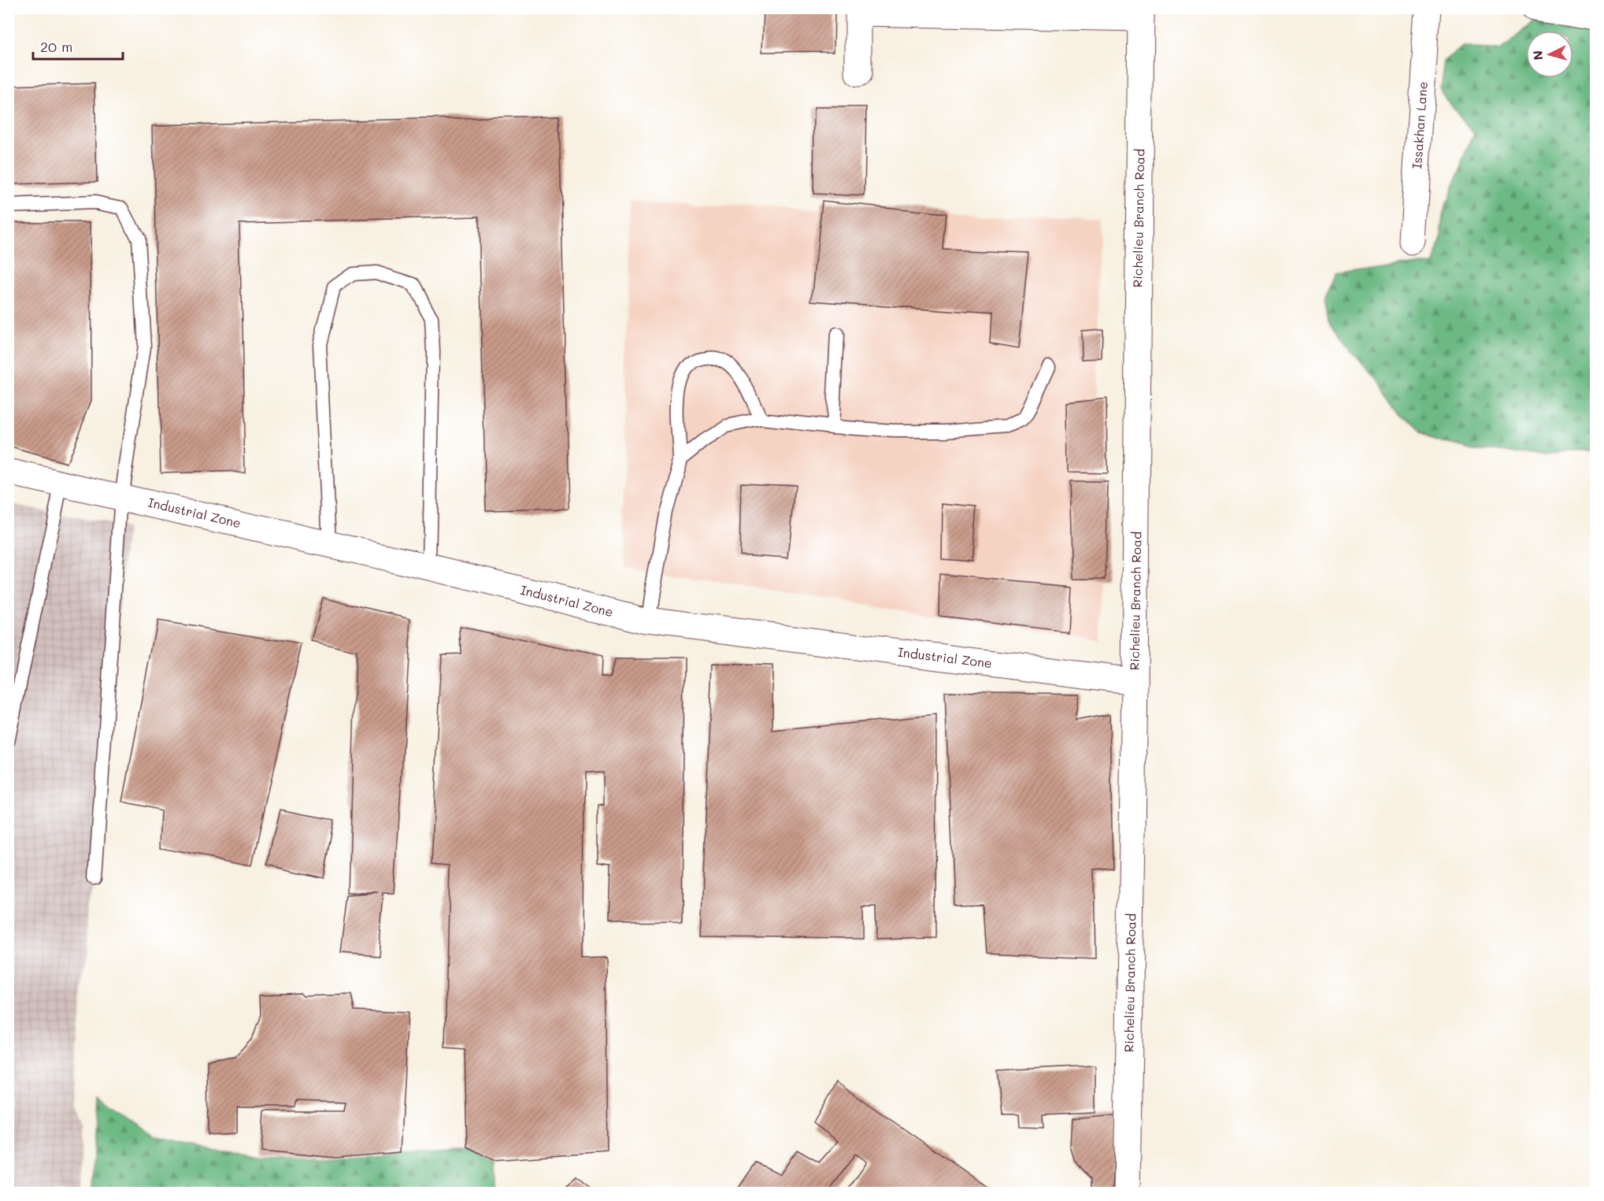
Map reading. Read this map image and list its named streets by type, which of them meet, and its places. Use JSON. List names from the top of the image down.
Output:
{
  "streets": {
    "street": ["Issakhan Lane", "Richelieu Branch Road", "Industrial Zone"]
  },
  "crossings": [
    ["Richelieu Branch Road", "Industrial Zone"]
  ],
  "scale_bar": "20 m",
  "north": "left"
}
